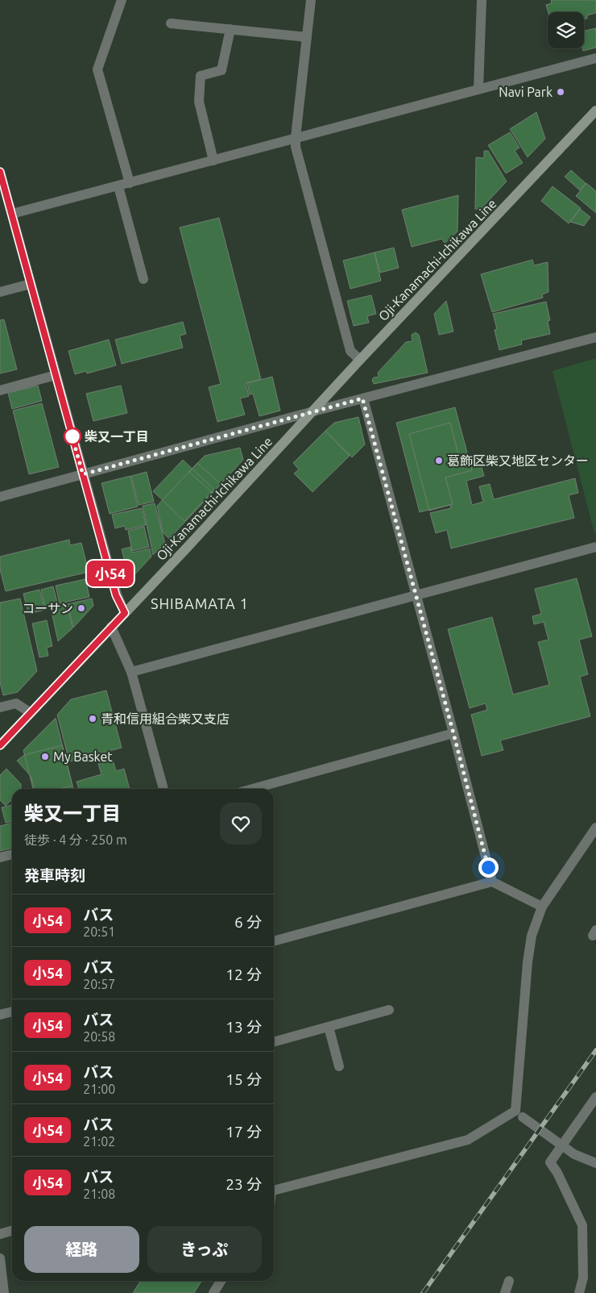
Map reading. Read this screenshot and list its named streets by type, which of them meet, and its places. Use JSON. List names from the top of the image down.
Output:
{
  "streets": {
    "main road": ["Oji-Kanamachi-Ichikawa Line"]
  },
  "districts": ["SHIBAMATA 1"],
  "places": [
    "Navi Park",
    "柴又一丁目",
    "葛飾区柴又地区センター",
    "コーサン",
    "青和信用組合柴又支店",
    "My Basket"
  ],
  "lines": ["bus line 小54"],
  "page": {
    "on_map": "小54",
    "heading": [
      ["柴又一丁目", "徒歩 · 4 分 · 250 m"],
      "発車時刻"
    ],
    "list": [
      {
        "mark": "小54",
        "name": "バス",
        "note": "20:51",
        "value": "6 分"
      },
      {
        "mark": "小54",
        "name": "バス",
        "note": "20:57",
        "value": "12 分"
      },
      {
        "mark": "小54",
        "name": "バス",
        "note": "20:58",
        "value": "13 分"
      },
      {
        "mark": "小54",
        "name": "バス",
        "note": "21:00",
        "value": "15 分"
      },
      {
        "mark": "小54",
        "name": "バス",
        "note": "21:02",
        "value": "17 分"
      },
      {
        "mark": "小54",
        "name": "バス",
        "note": "21:08",
        "value": "23 分"
      }
    ],
    "buttons": ["経路", "きっぷ"]
  }
}
